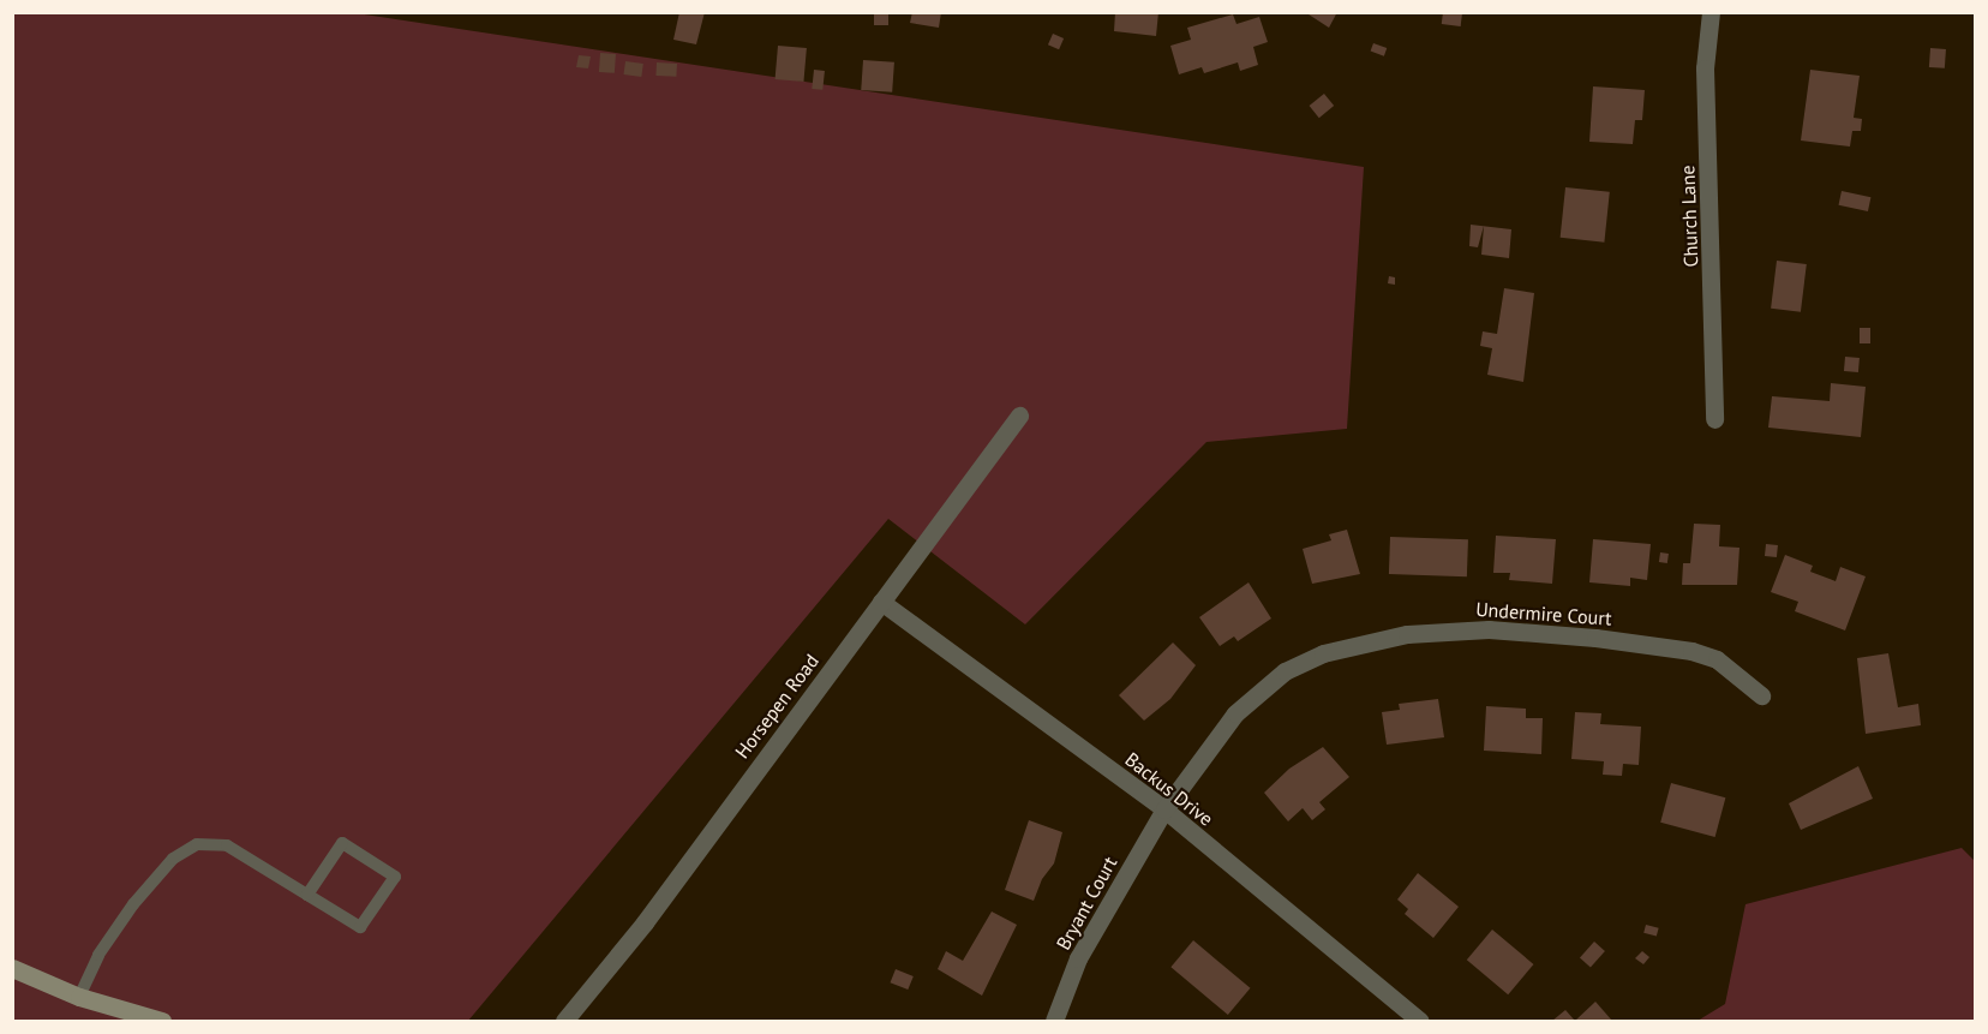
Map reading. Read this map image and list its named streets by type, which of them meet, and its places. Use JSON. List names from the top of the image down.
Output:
{
  "streets": {
    "street": [
      "Church Lane",
      "Undermire Court",
      "Horsepen Road",
      "Backus Drive",
      "Bryant Court"
    ]
  },
  "crossings": [
    ["Undermire Court", "Backus Drive"],
    ["Undermire Court", "Bryant Court"],
    ["Horsepen Road", "Backus Drive"],
    ["Backus Drive", "Bryant Court"]
  ]
}
